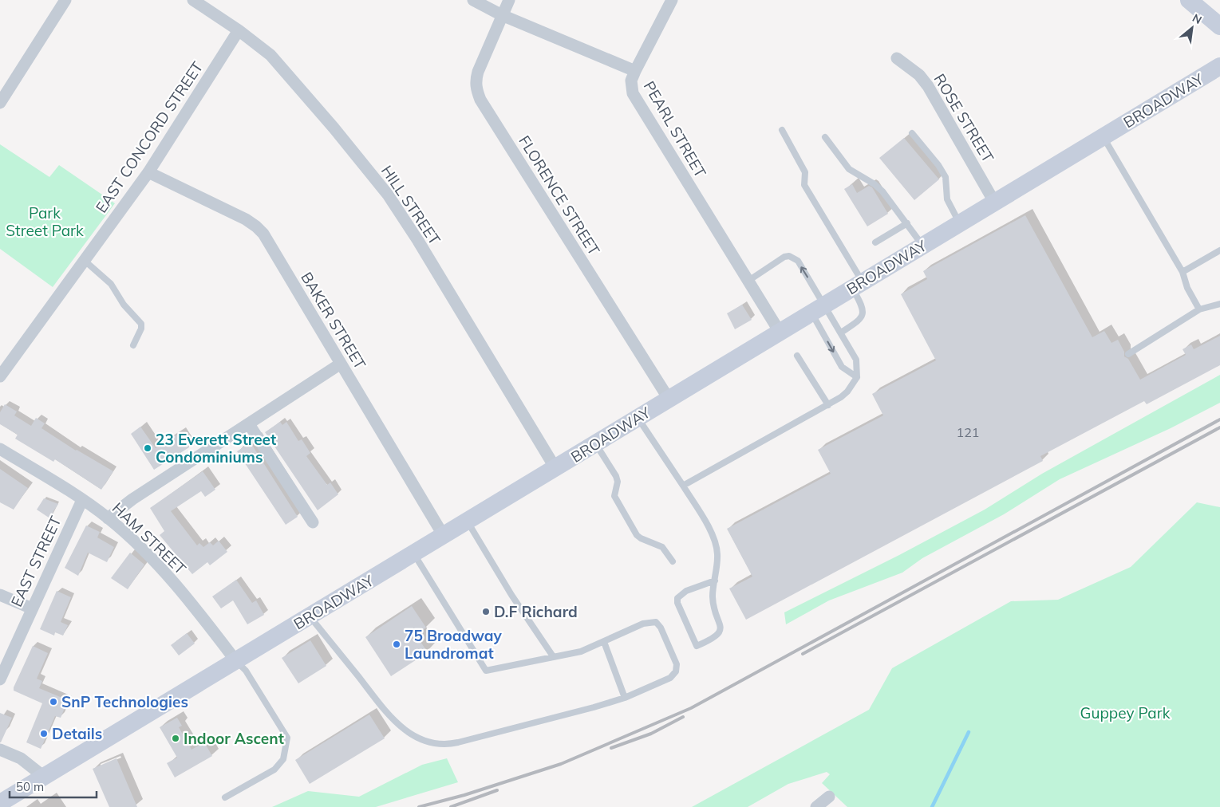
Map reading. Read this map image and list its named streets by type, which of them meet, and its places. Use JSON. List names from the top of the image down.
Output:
{
  "streets": {
    "street": [
      "BROADWAY",
      "ROSE STREET",
      "PEARL STREET",
      "EAST CONCORD STREET",
      "FLORENCE STREET",
      "HILL STREET",
      "BAKER STREET",
      "HAM STREET",
      "EAST STREET"
    ]
  },
  "crossings": [
    ["BROADWAY", "ROSE STREET"],
    ["BROADWAY", "PEARL STREET"],
    ["BROADWAY", "FLORENCE STREET"],
    ["BROADWAY", "HILL STREET"],
    ["BROADWAY", "BAKER STREET"],
    ["BROADWAY", "HAM STREET"],
    ["PEARL STREET", "FLORENCE STREET"],
    ["EAST CONCORD STREET", "HILL STREET"],
    ["EAST CONCORD STREET", "BAKER STREET"],
    ["HAM STREET", "EAST STREET"]
  ],
  "parks": ["Park Street Park", "Guppey Park"],
  "places": [
    "23 Everett Street Condominiums",
    "D.F Richard",
    "75 Broadway Laundromat",
    "SnP Technologies",
    "Details",
    "Indoor Ascent"
  ],
  "house_numbers": ["121"],
  "scale_bar": "50 m",
  "north": "top right"
}
